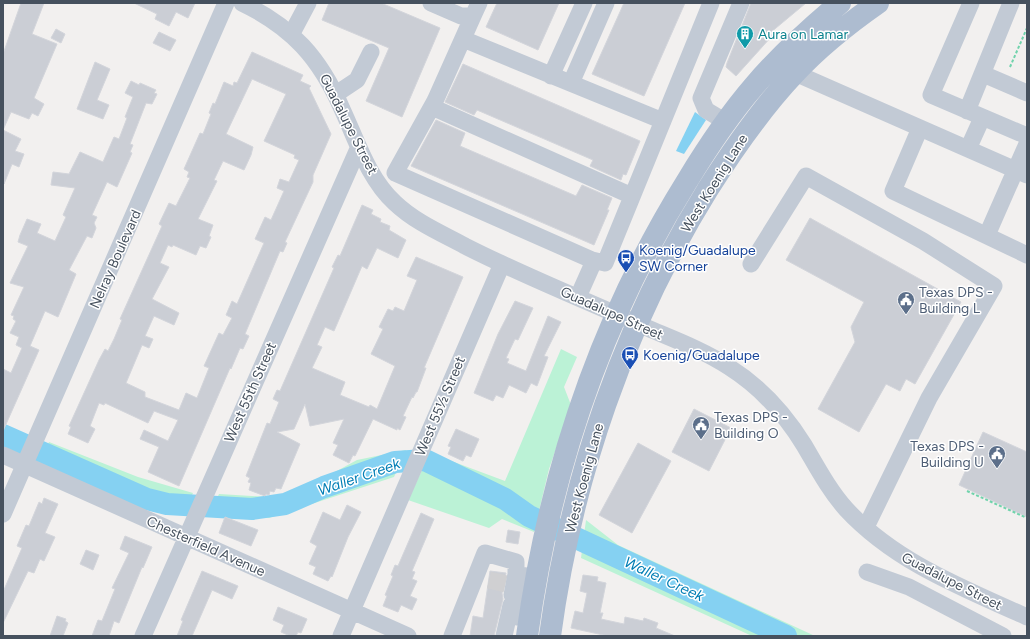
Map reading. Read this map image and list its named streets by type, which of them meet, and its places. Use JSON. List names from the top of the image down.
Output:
{
  "streets": {
    "main road": ["West Koenig Lane"],
    "street": [
      "Guadalupe Street",
      "Nelray Boulevard",
      "West 55th Street",
      "West 55½ Street",
      "Chesterfield Avenue"
    ]
  },
  "crossings": [
    ["Guadalupe Street", "West Koenig Lane"],
    ["Guadalupe Street", "West 55th Street"],
    ["Guadalupe Street", "West 55½ Street"],
    ["Nelray Boulevard", "Chesterfield Avenue"],
    ["West 55th Street", "Chesterfield Avenue"],
    ["West 55½ Street", "Chesterfield Avenue"]
  ],
  "water": ["Waller Creek"],
  "places": {
    "building": ["Aura on Lamar"],
    "bus stop": ["Koenig/Guadalupe SW Corner", "Koenig/Guadalupe"],
    "public building": ["Texas DPS - Building L", "Texas DPS - Building O", "Texas DPS - Building U"]
  }
}
